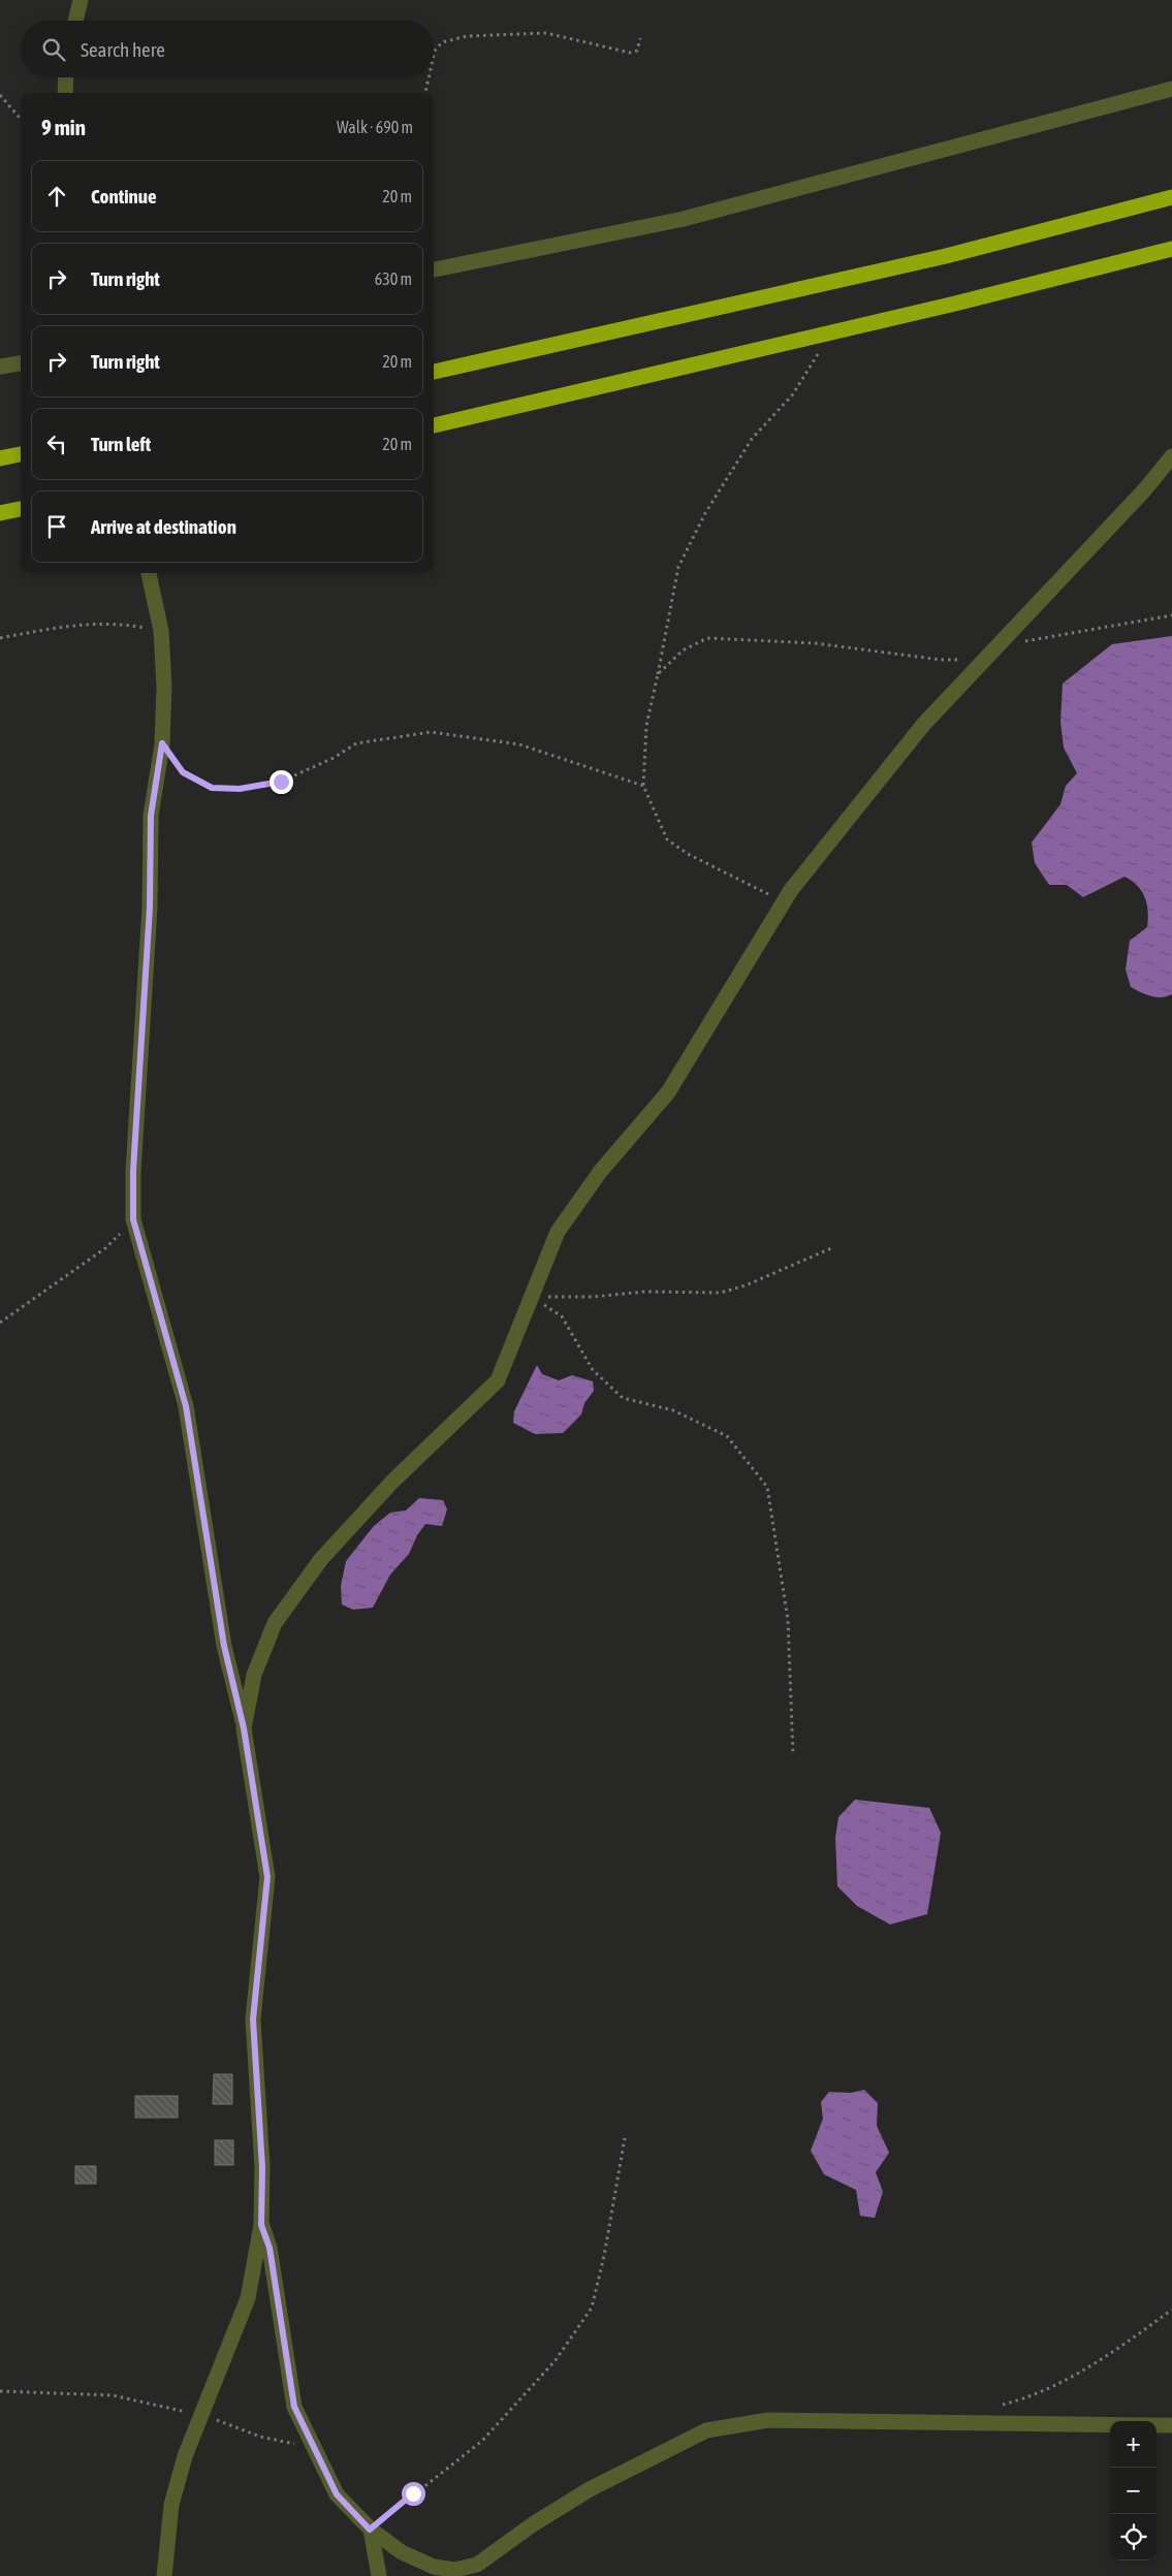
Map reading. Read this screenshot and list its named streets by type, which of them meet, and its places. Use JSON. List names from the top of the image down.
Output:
{
  "page": {
    "search": "Search here",
    "heading": ["9 min", "Walk · 690 m"],
    "list": [
      ["Continue", "20 m"],
      ["Turn right", "630 m"],
      ["Turn right", "20 m"],
      ["Turn left", "20 m"],
      "Arrive at destination"
    ],
    "map_buttons": ["+", "−"]
  }
}
